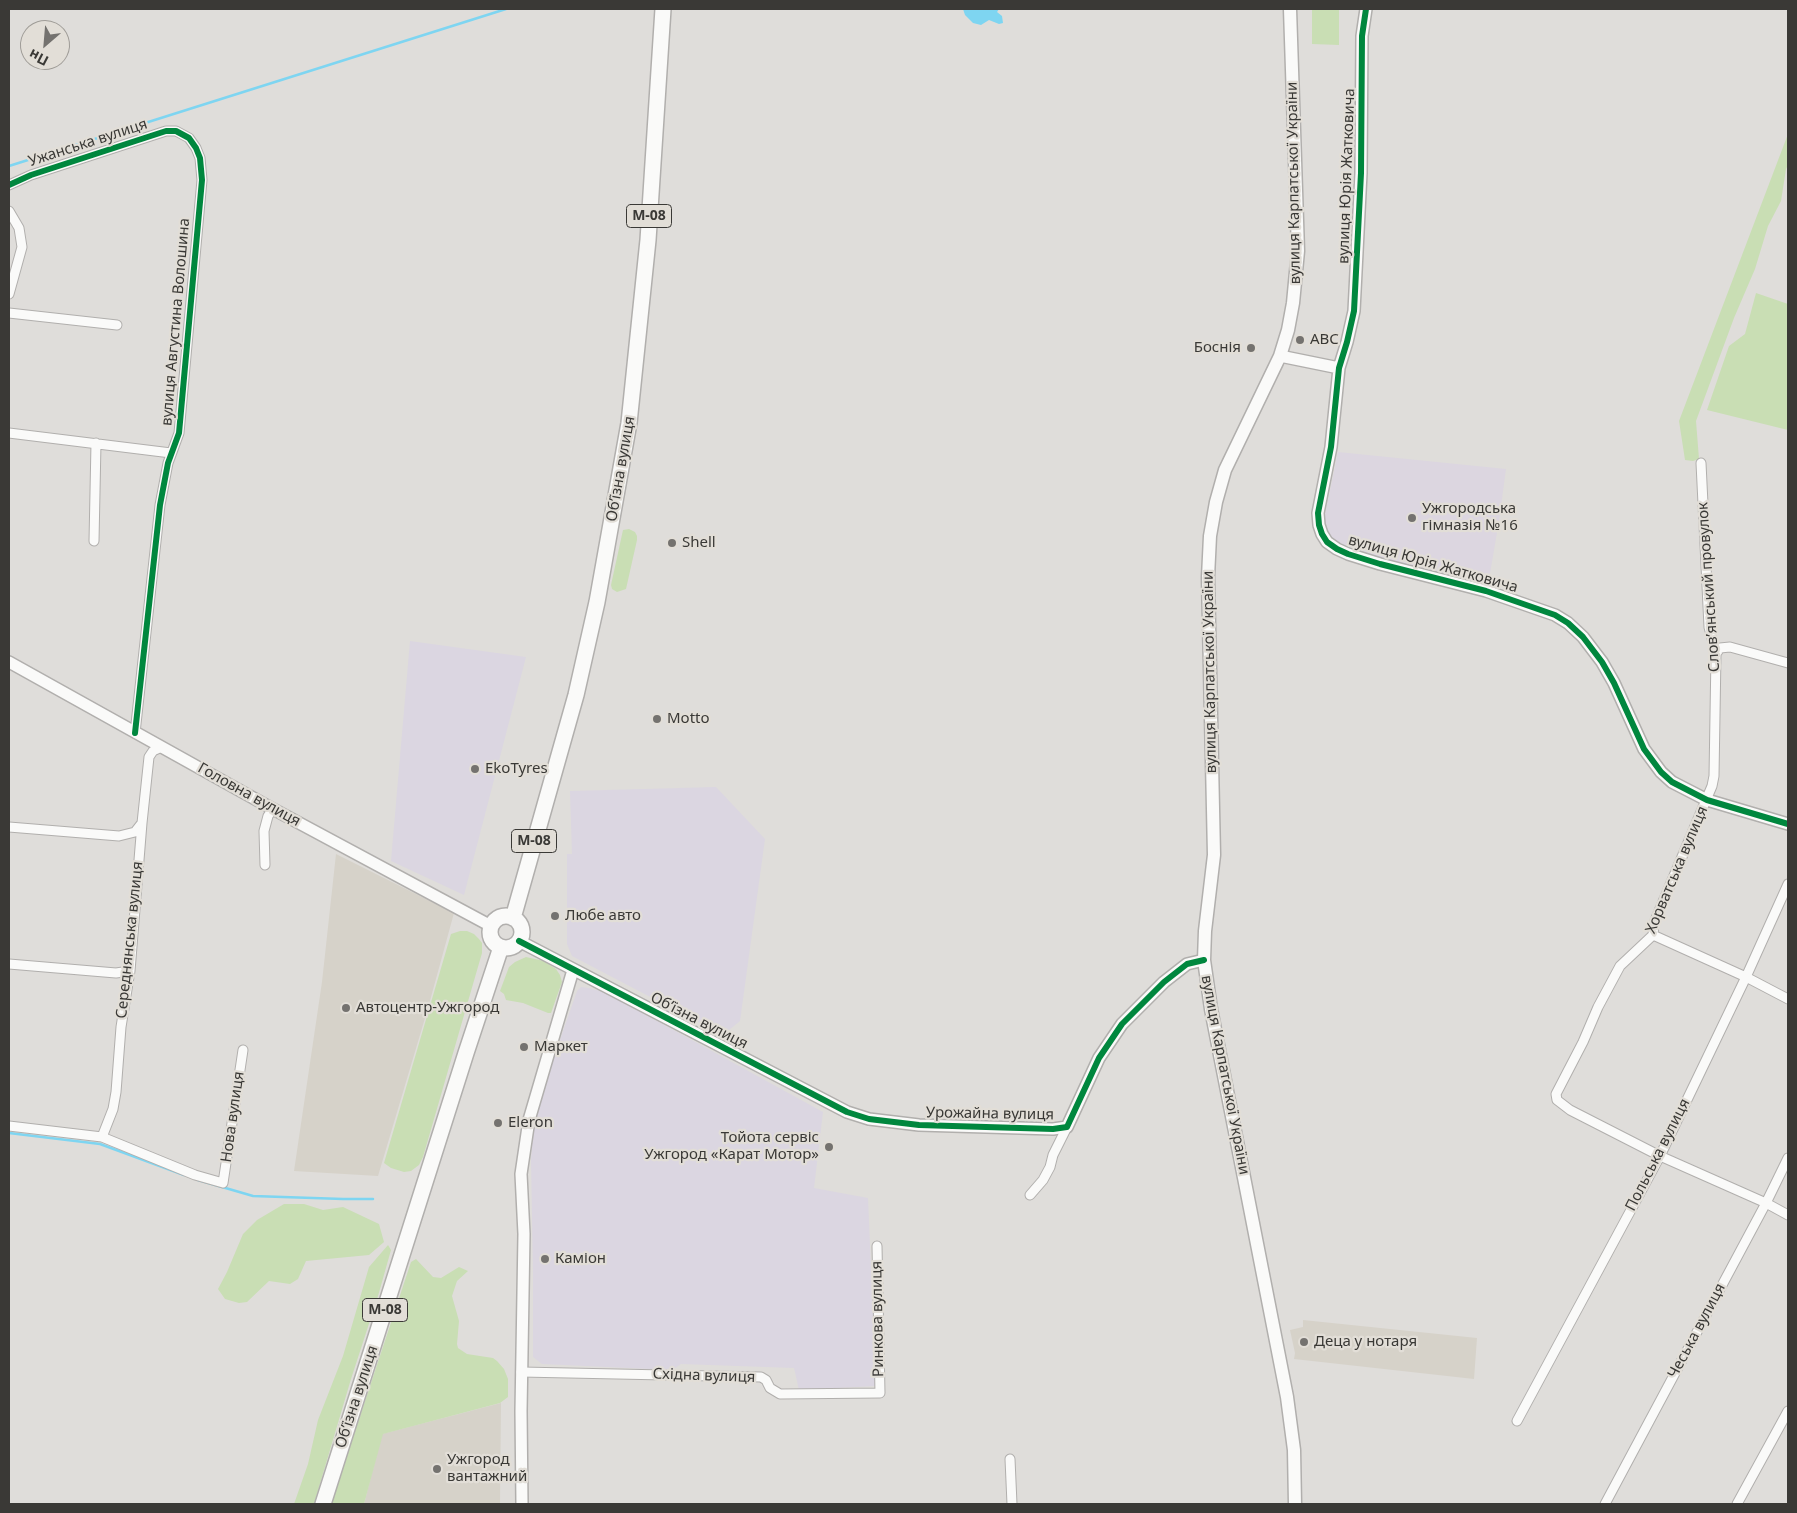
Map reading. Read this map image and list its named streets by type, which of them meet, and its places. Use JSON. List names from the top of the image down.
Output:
{
  "streets": {
    "highway": ["М-08", "Обʼїзна вулиця"],
    "main road": ["вулиця Карпатської України"],
    "street": [
      "Ужанська вулиця",
      "вулиця Юрія Жатковича",
      "вулиця Августина Волошина",
      "Словʼянський провулок",
      "Головна вулиця",
      "Хорватська вулиця",
      "Середнянська вулиця",
      "Урожайна вулиця",
      "Нова вулиця",
      "Польська вулиця",
      "Ринкова вулиця",
      "Чеська вулиця",
      "Східна вулиця"
    ]
  },
  "crossings": [
    ["Ужанська вулиця", "вулиця Августина Волошина"],
    ["вулиця Юрія Жатковича", "Словʼянський провулок"],
    ["вулиця Юрія Жатковича", "Хорватська вулиця"],
    ["вулиця Карпатської України", "Урожайна вулиця"],
    ["вулиця Августина Волошина", "Головна вулиця"],
    ["Обʼїзна вулиця", "Головна вулиця"],
    ["Обʼїзна вулиця", "Урожайна вулиця"],
    ["Словʼянський провулок", "Хорватська вулиця"],
    ["Головна вулиця", "Середнянська вулиця"],
    ["Хорватська вулиця", "Польська вулиця"],
    ["Середнянська вулиця", "Нова вулиця"],
    ["Ринкова вулиця", "Східна вулиця"]
  ],
  "places": [
    "ABC",
    "Боснія",
    "Ужгородська гімназія №16",
    "Shell",
    "Motto",
    "EkoTyres",
    "Любе авто",
    "Автоцентр-Ужгород",
    "Маркет",
    "Eleron",
    "Тойота сервіс Ужгород «Карат Мотор»",
    "Каміон",
    "Деца у нотаря",
    "Ужгород вантажний"
  ],
  "north": "bottom left"
}
